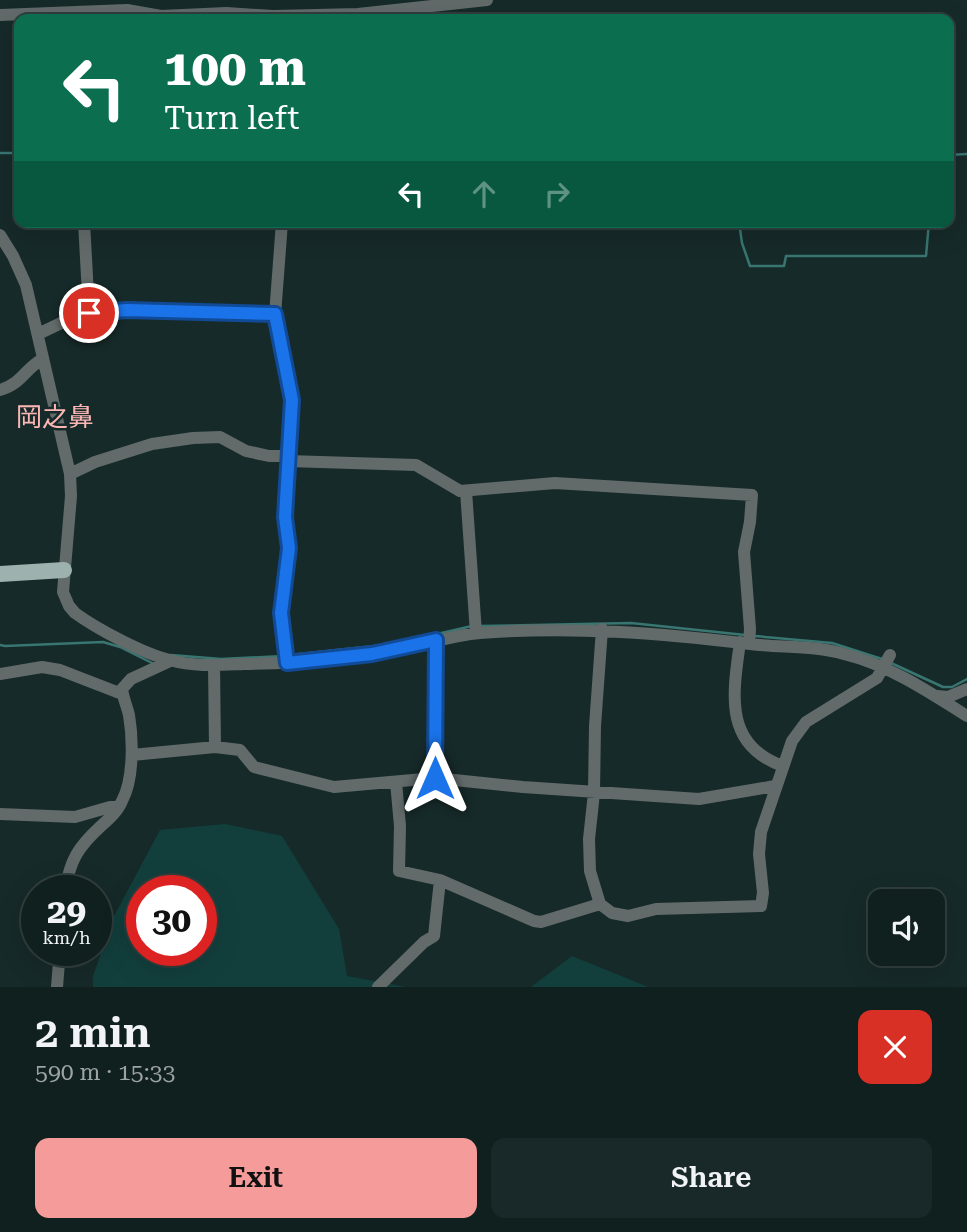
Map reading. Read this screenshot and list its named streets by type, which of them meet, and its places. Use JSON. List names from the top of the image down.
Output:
{
  "districts": ["岡之鼻"],
  "page": {
    "turn": ["100 m", "Turn left"],
    "speed": "29 km/h",
    "limit": "30",
    "heading": ["2 min", "590 m · 15:33"],
    "buttons": ["Exit", "Share"]
  }
}
